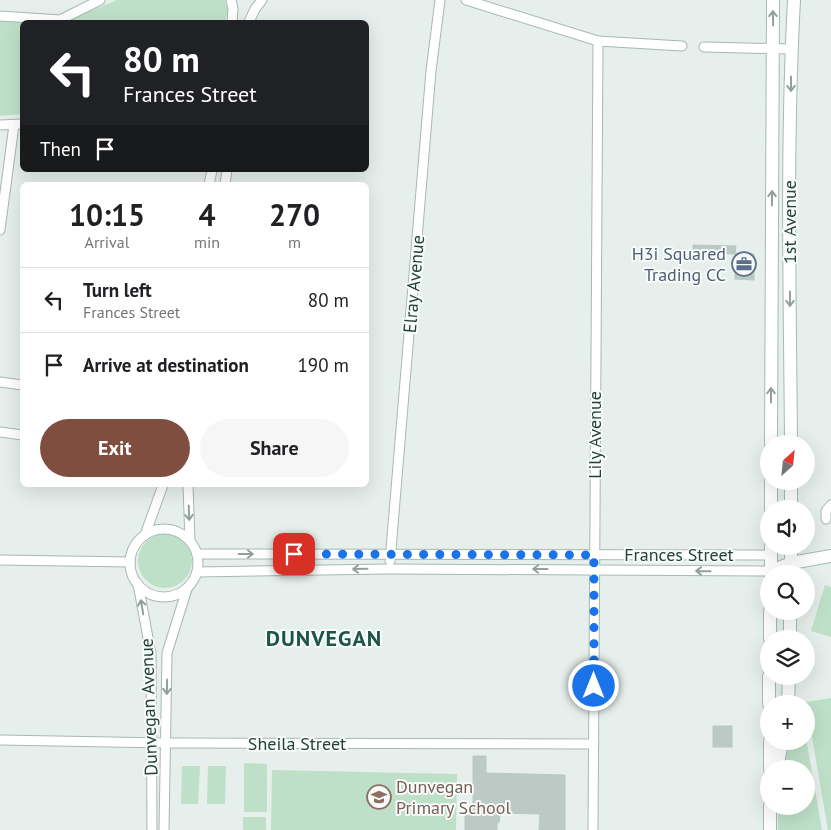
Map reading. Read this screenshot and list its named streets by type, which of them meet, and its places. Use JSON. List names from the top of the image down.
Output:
{
  "streets": {
    "main road": ["1st Avenue"],
    "street": [
      "Elray Avenue",
      "Lily Avenue",
      "Frances Street",
      "Dunvegan Avenue",
      "Sheila Street"
    ]
  },
  "crossings": [
    ["Elray Avenue", "Frances Street"],
    ["Lily Avenue", "Frances Street"],
    ["Lily Avenue", "Sheila Street"],
    ["Frances Street", "Dunvegan Avenue"],
    ["Dunvegan Avenue", "Sheila Street"]
  ],
  "districts": ["DUNVEGAN"],
  "places": {
    "office": ["H3i Squared Trading CC"],
    "school or university": ["Dunvegan Primary School"]
  },
  "north": "top right",
  "page": {
    "turn": ["80 m", "Frances Street"],
    "then": "Then",
    "eta": [
      "10:15",
      "Arrival",
      "4",
      "min",
      "270",
      "m"
    ],
    "list": [
      {
        "name": "Turn left",
        "note": "Frances Street",
        "value": "80 m"
      },
      {
        "name": "Arrive at destination",
        "value": "190 m"
      }
    ],
    "buttons": ["Exit", "Share"],
    "map_buttons": ["+", "−"]
  }
}
